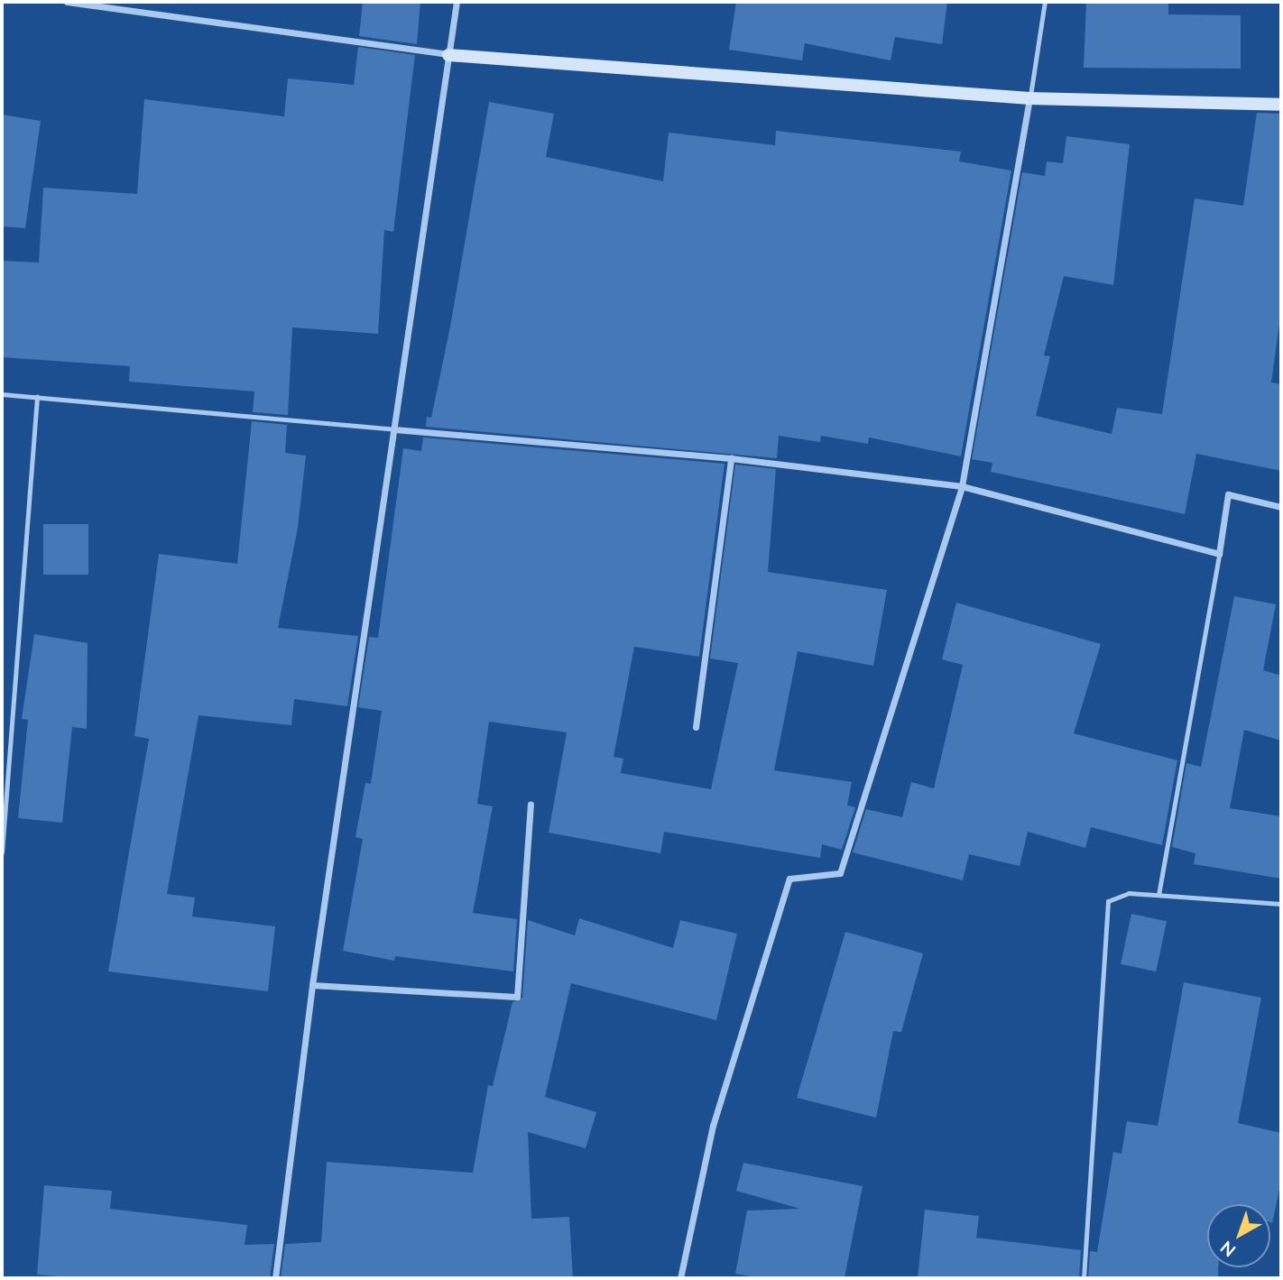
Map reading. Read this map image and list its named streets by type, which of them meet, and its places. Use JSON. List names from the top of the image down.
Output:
{
  "north": "bottom left"
}
